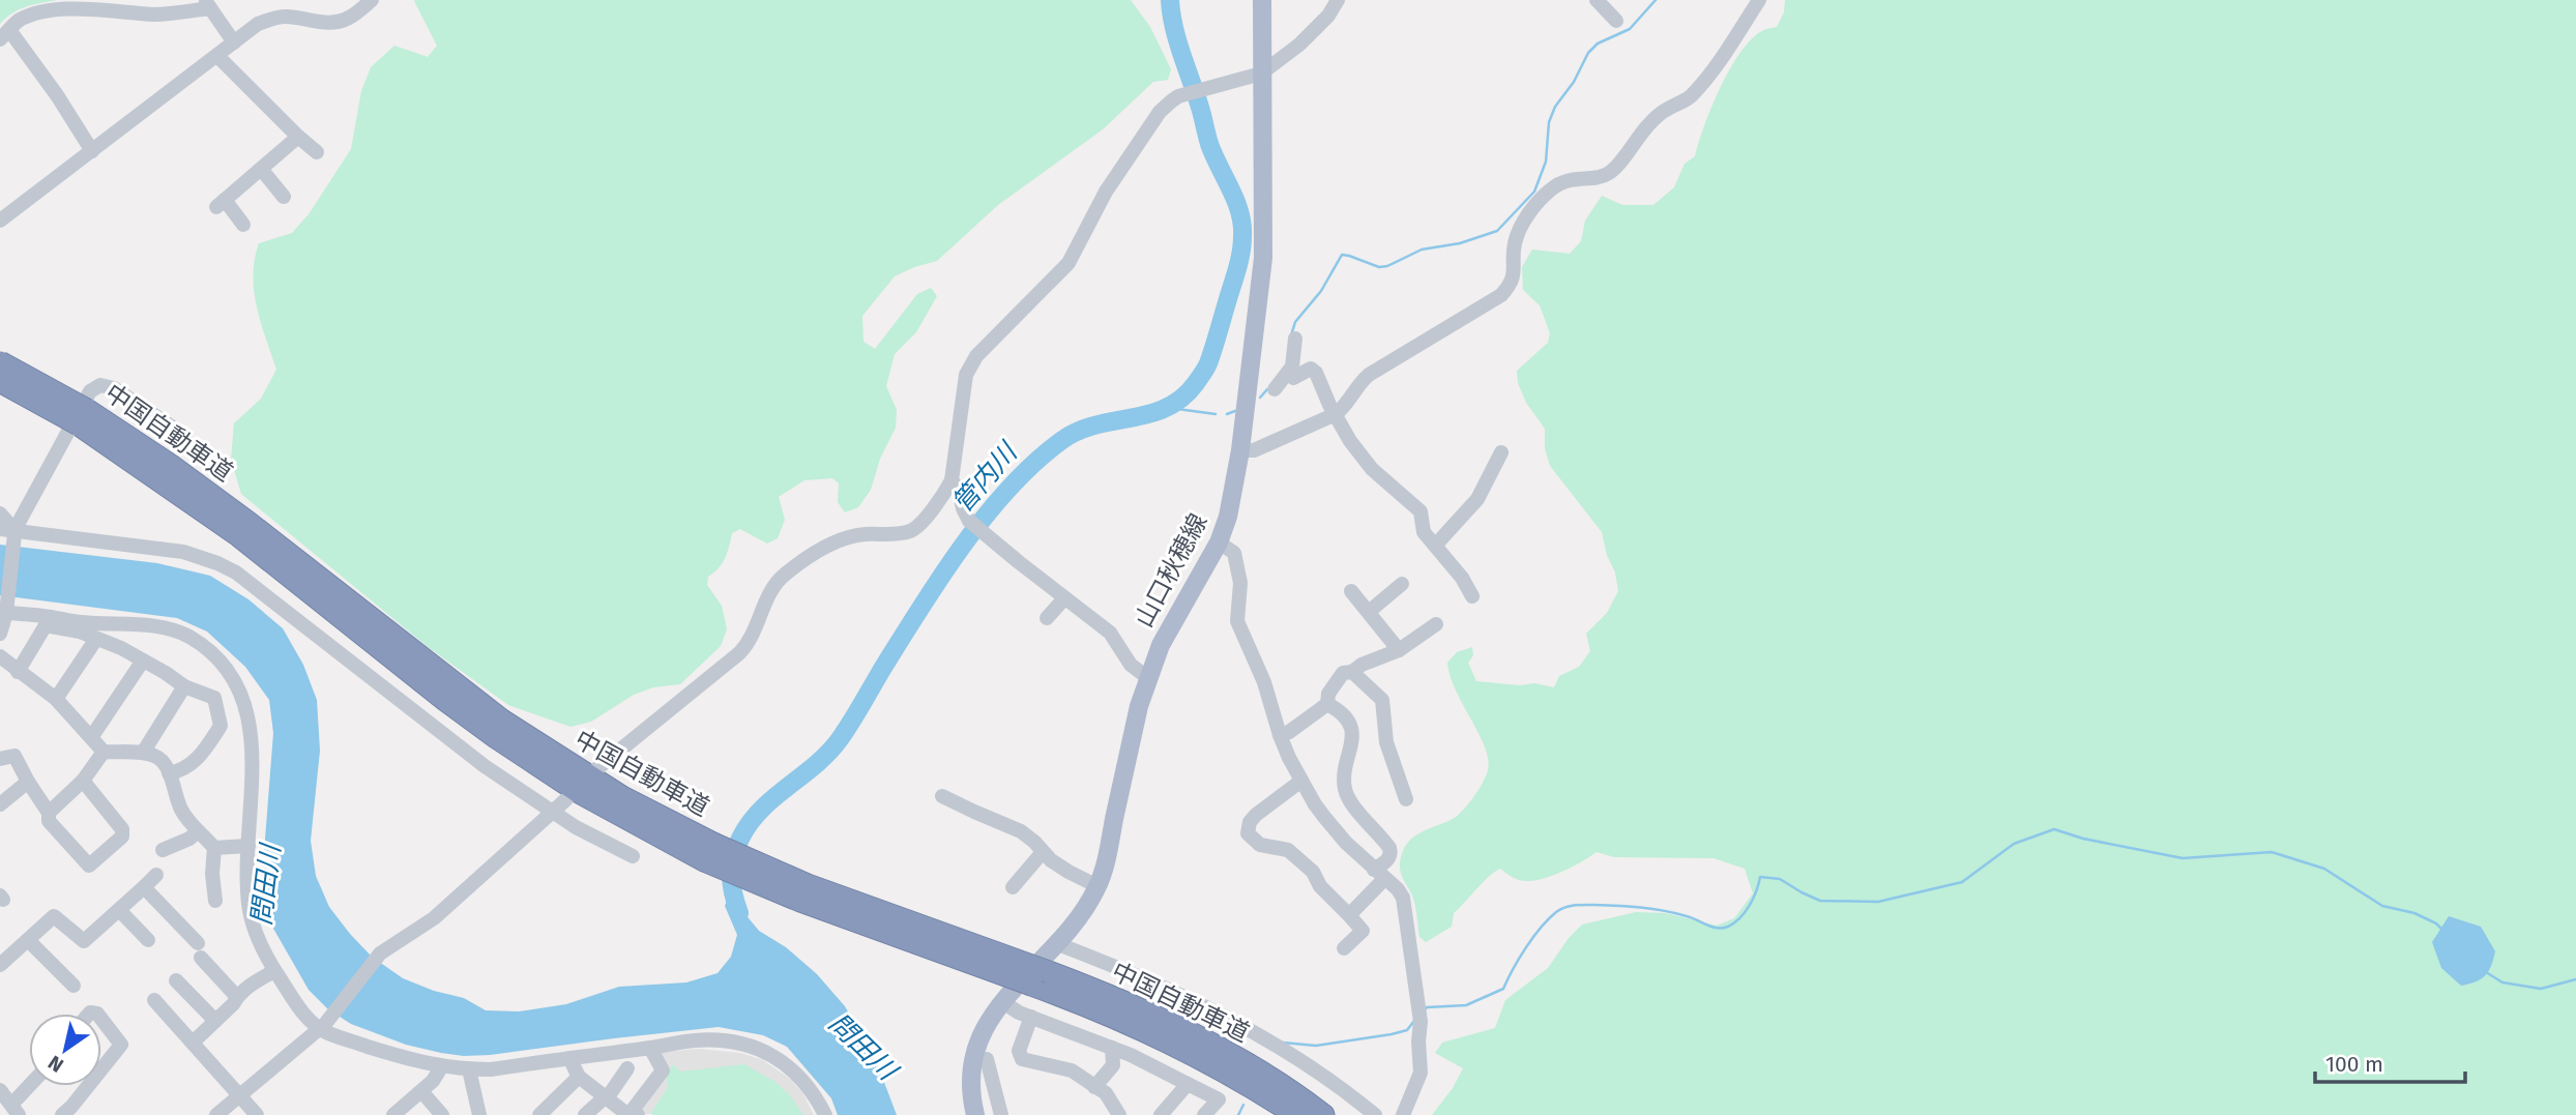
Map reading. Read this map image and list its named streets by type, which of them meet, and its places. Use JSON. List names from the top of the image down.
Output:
{
  "streets": {
    "highway": ["中国自動車道"],
    "main road": ["山口秋穂線"]
  },
  "water": ["管内川", "問田川"],
  "scale_bar": "100 m",
  "north": "bottom left"
}
